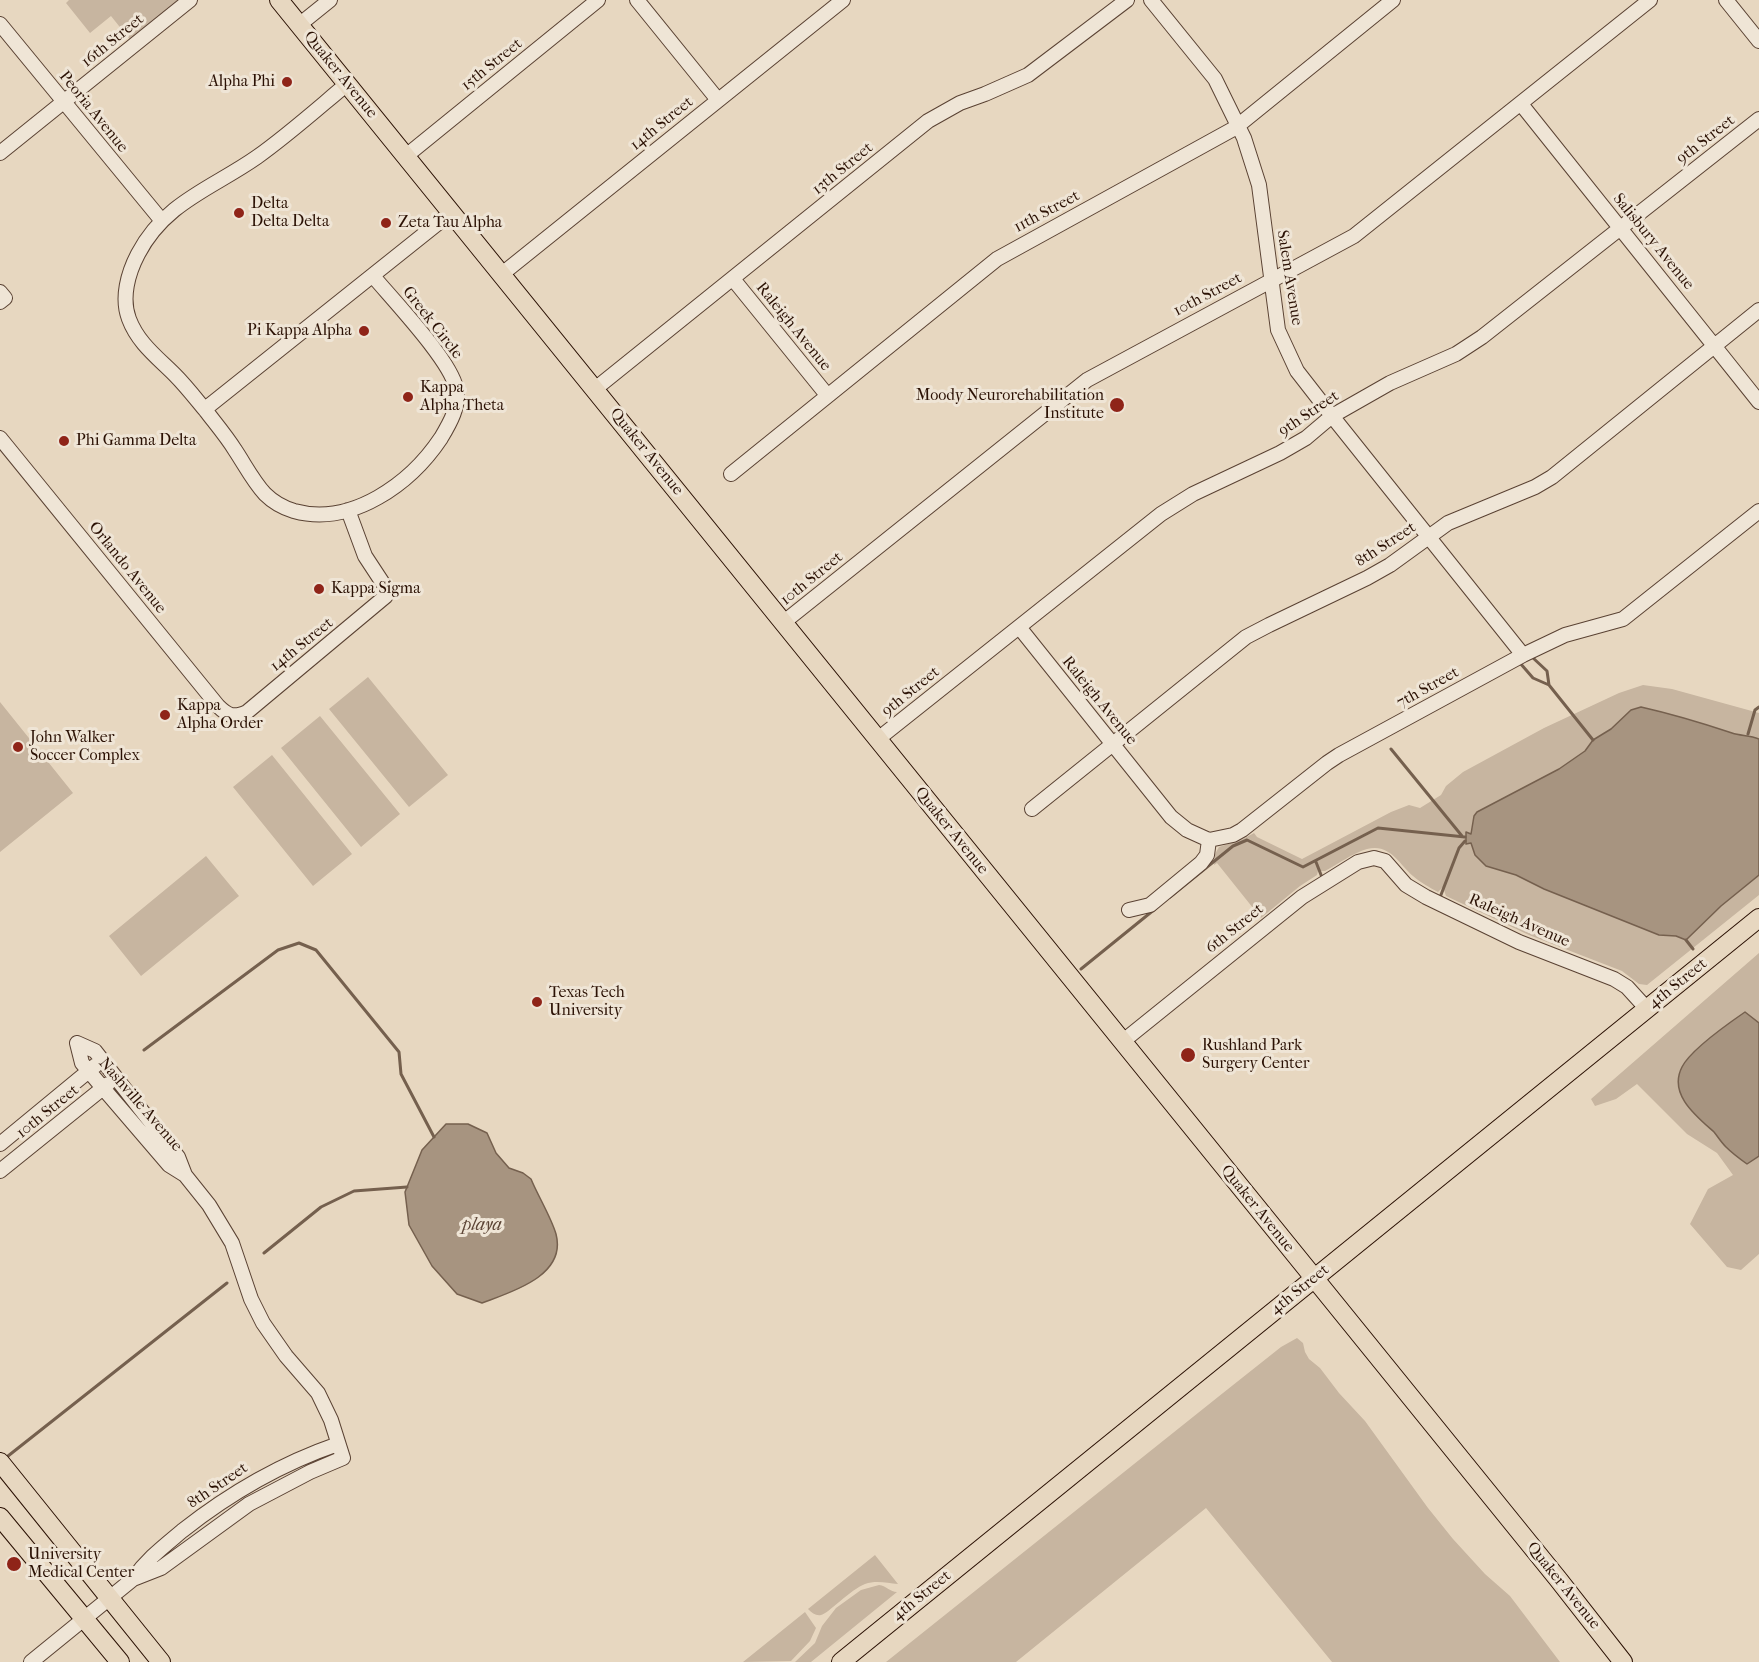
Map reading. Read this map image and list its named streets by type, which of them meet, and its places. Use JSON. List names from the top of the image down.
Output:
{
  "streets": {
    "main road": ["Quaker Avenue", "4th Street"],
    "street": [
      "16th Street",
      "15th Street",
      "Peoria Avenue",
      "14th Street",
      "9th Street",
      "13th Street",
      "11th Street",
      "Salisbury Avenue",
      "Salem Avenue",
      "10th Street",
      "Greek Circle",
      "Raleigh Avenue",
      "8th Street",
      "Orlando Avenue",
      "7th Street",
      "6th Street",
      "Nashville Avenue"
    ]
  },
  "crossings": [
    ["16th Street", "Peoria Avenue"],
    ["15th Street", "Quaker Avenue"],
    ["Quaker Avenue", "14th Street"],
    ["Quaker Avenue", "9th Street"],
    ["Quaker Avenue", "13th Street"],
    ["Quaker Avenue", "10th Street"],
    ["Quaker Avenue", "Greek Circle"],
    ["Quaker Avenue", "6th Street"],
    ["Quaker Avenue", "4th Street"],
    ["Peoria Avenue", "Greek Circle"],
    ["14th Street", "Greek Circle"],
    ["14th Street", "Orlando Avenue"],
    ["9th Street", "Salisbury Avenue"],
    ["9th Street", "Salem Avenue"],
    ["9th Street", "Raleigh Avenue"],
    ["13th Street", "Raleigh Avenue"],
    ["11th Street", "Salem Avenue"],
    ["11th Street", "Raleigh Avenue"],
    ["Salisbury Avenue", "10th Street"],
    ["Salisbury Avenue", "8th Street"],
    ["Salem Avenue", "10th Street"],
    ["Salem Avenue", "8th Street"],
    ["Salem Avenue", "7th Street"],
    ["10th Street", "Nashville Avenue"],
    ["Raleigh Avenue", "8th Street"],
    ["Raleigh Avenue", "7th Street"],
    ["Raleigh Avenue", "6th Street"],
    ["Raleigh Avenue", "4th Street"],
    ["8th Street", "Nashville Avenue"]
  ],
  "water": ["playa"],
  "places": [
    "Alpha Phi",
    "Delta Delta Delta",
    "Zeta Tau Alpha",
    "Pi Kappa Alpha",
    "Kappa Alpha Theta",
    "Moody Neurorehabilitation Institute",
    "Phi Gamma Delta",
    "Kappa Sigma",
    "Kappa Alpha Order",
    "John Walker Soccer Complex",
    "Texas Tech University",
    "Rushland Park Surgery Center",
    "University Medical Center"
  ]
}
